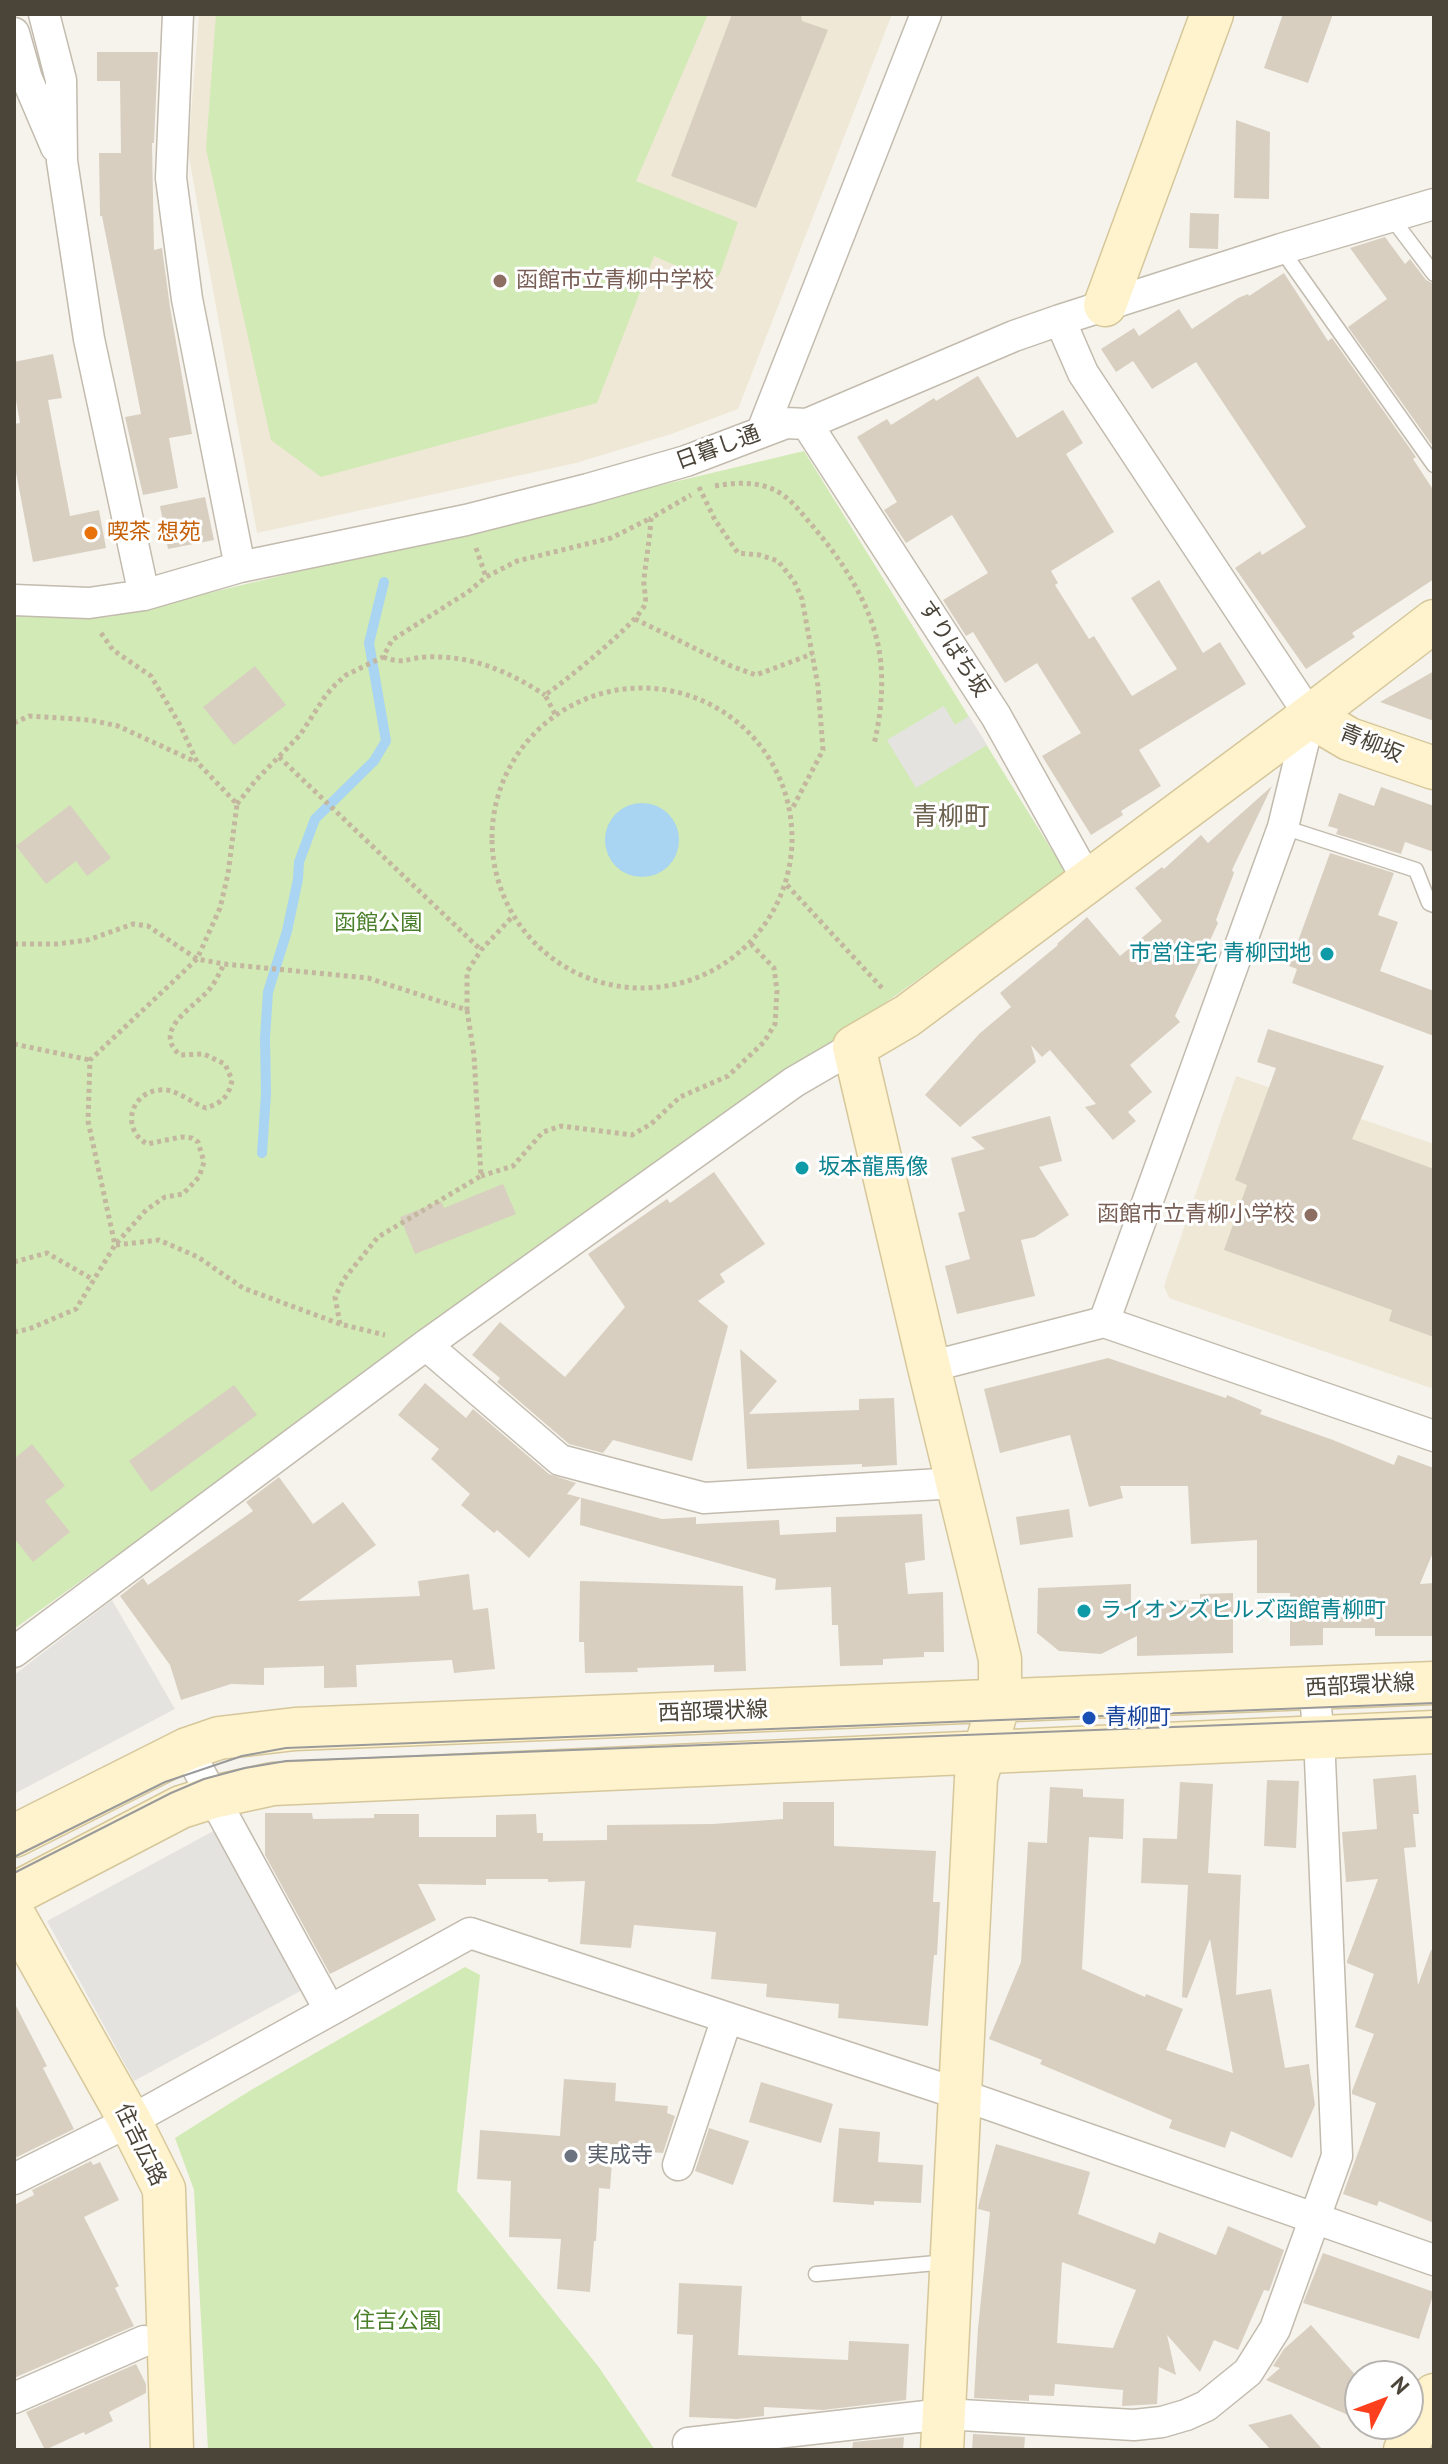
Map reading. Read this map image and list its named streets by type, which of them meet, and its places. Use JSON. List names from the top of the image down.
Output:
{
  "streets": {
    "street": [
      "日暮し通",
      "すりばち坂",
      "青柳坂",
      "西部環状線",
      "住吉広路"
    ]
  },
  "crossings": [
    ["日暮し通", "すりばち坂"]
  ],
  "districts": ["青柳町"],
  "parks": ["函館公園", "住吉公園"],
  "places": [
    "函館市立青柳中学校",
    "喫茶 想苑",
    "市営住宅 青柳団地",
    "坂本龍馬像",
    "函館市立青柳小学校",
    "ライオンズヒルズ函館青柳町",
    "青柳町",
    "実成寺"
  ],
  "north": "top right"
}
